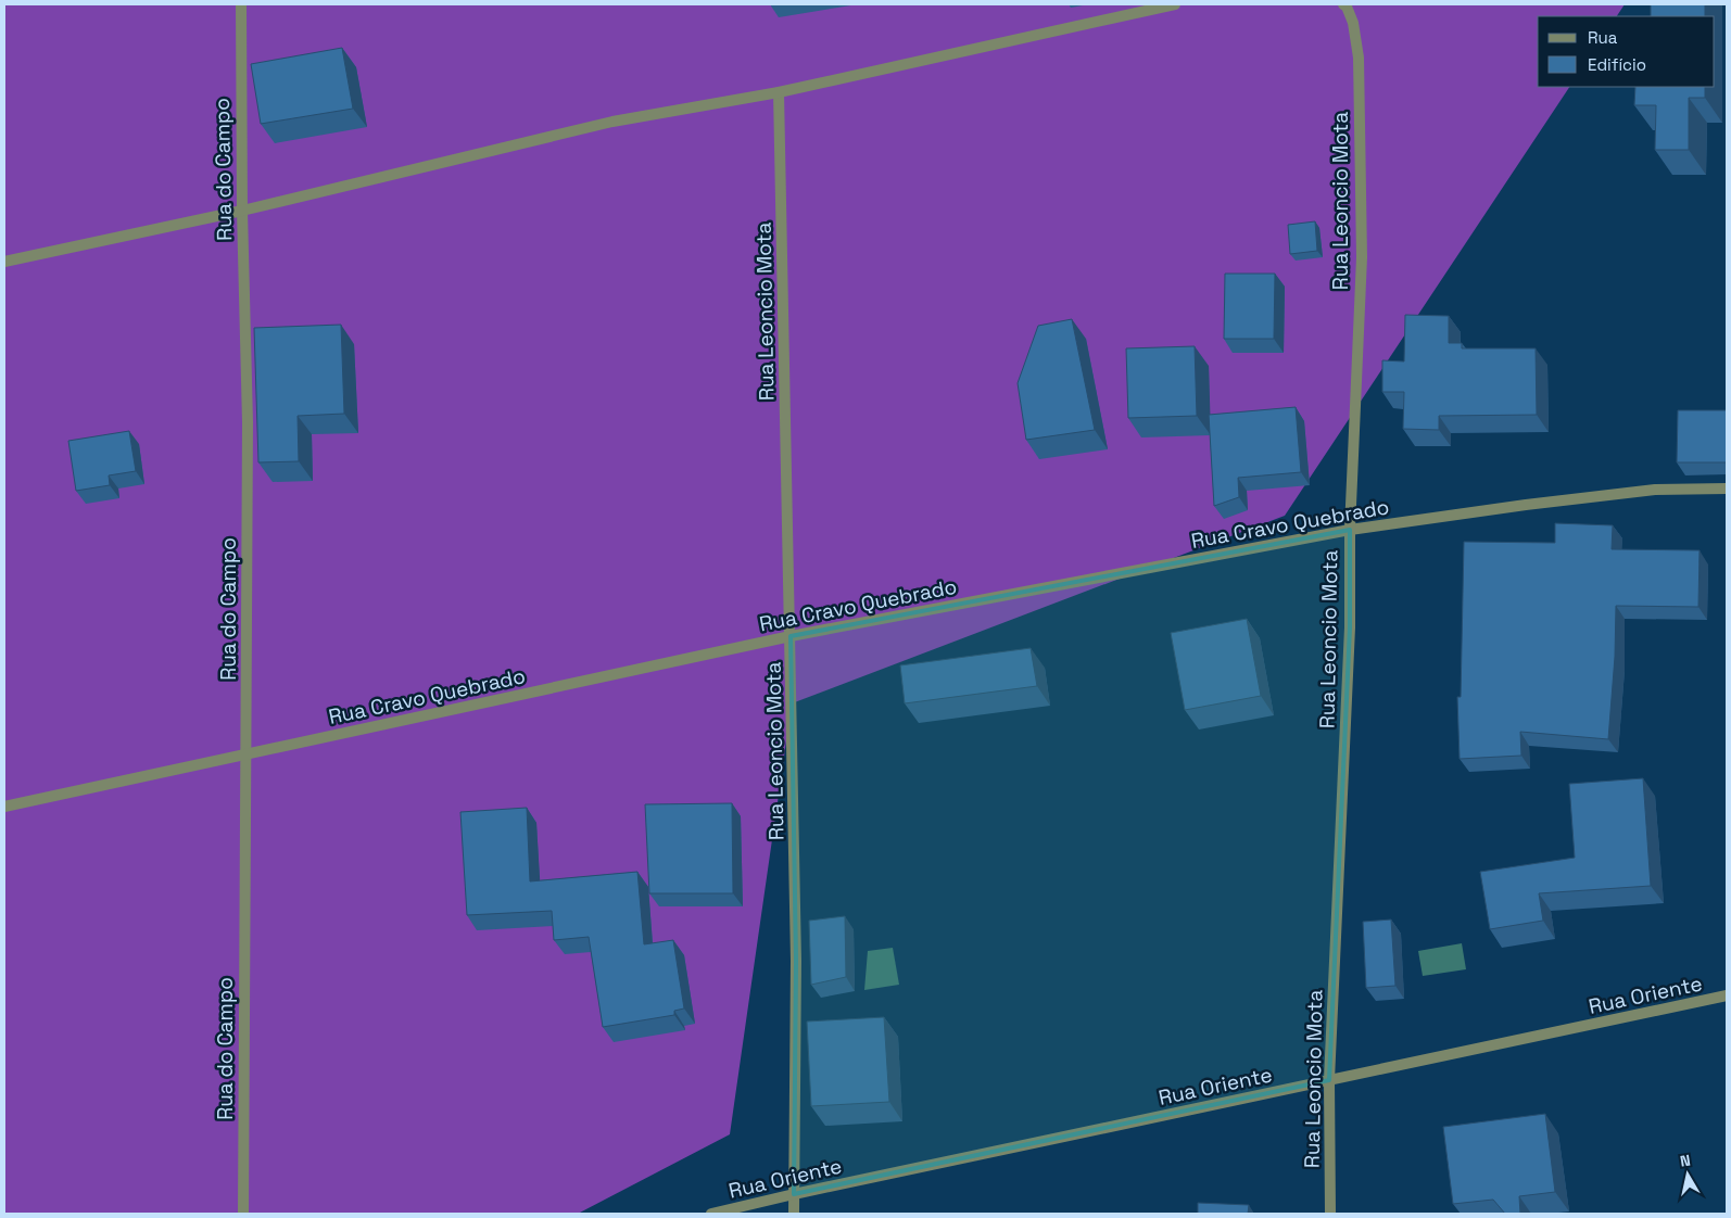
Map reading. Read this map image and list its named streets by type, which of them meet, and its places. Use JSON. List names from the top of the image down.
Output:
{
  "streets": {
    "street": [
      "Rua do Campo",
      "Rua Leoncio Mota",
      "Rua Cravo Quebrado",
      "Rua Oriente"
    ]
  },
  "crossings": [
    ["Rua do Campo", "Rua Cravo Quebrado"],
    ["Rua Leoncio Mota", "Rua Cravo Quebrado"],
    ["Rua Leoncio Mota", "Rua Oriente"]
  ],
  "legend": ["Rua", "Edifício"],
  "north": "top"
}
